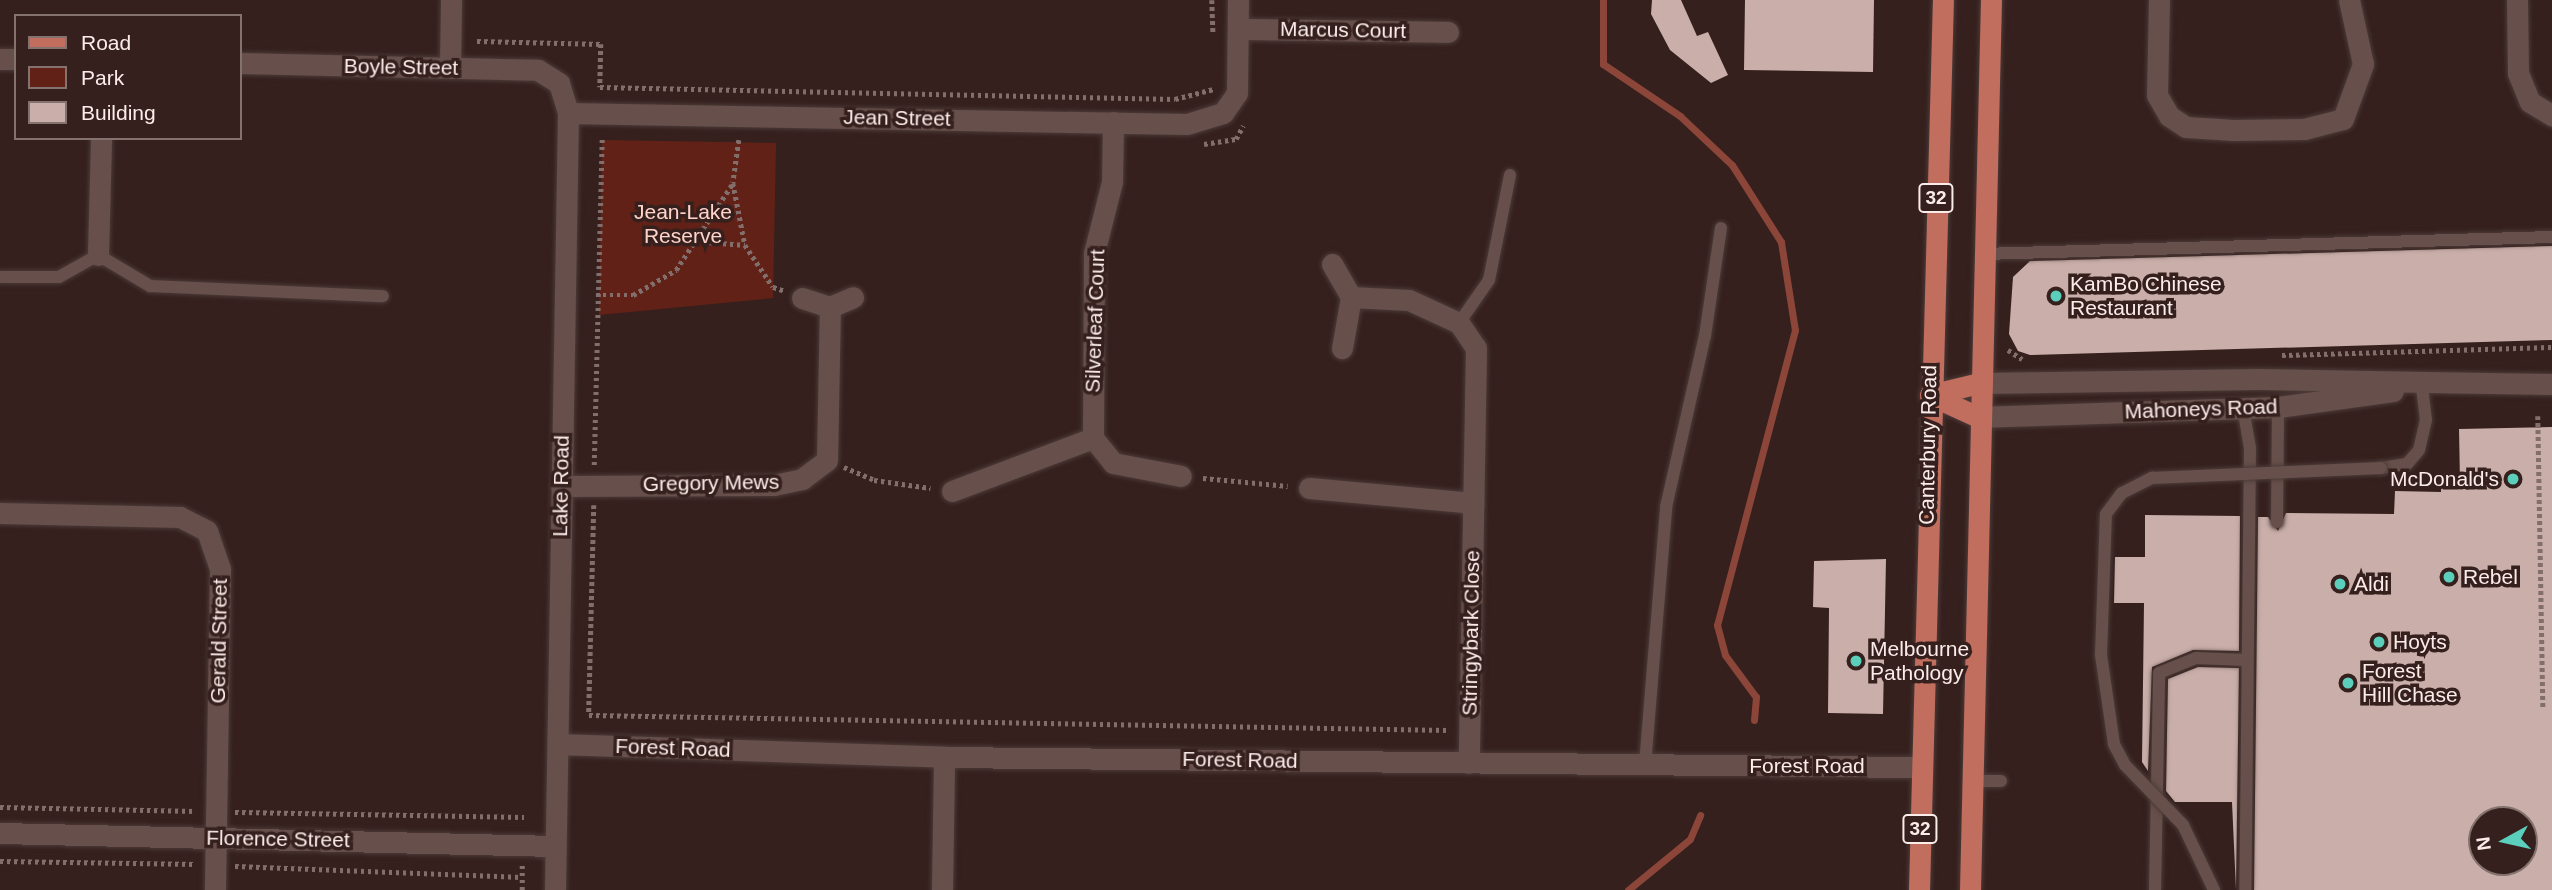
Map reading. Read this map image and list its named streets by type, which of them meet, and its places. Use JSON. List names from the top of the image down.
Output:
{
  "streets": {
    "main road": ["32", "Canterbury Road"],
    "street": [
      "Marcus Court",
      "Boyle Street",
      "Jean Street",
      "Silverleaf Court",
      "Mahoneys Road",
      "Gregory Mews",
      "Lake Road",
      "Stringybark Close",
      "Gerald Street",
      "Forest Road",
      "Florence Street"
    ]
  },
  "crossings": [
    ["Marcus Court", "Jean Street"],
    ["Boyle Street", "Lake Road"],
    ["Jean Street", "Silverleaf Court"],
    ["Jean Street", "Lake Road"],
    ["32", "Mahoneys Road"],
    ["Canterbury Road", "Forest Road"],
    ["Gregory Mews", "Lake Road"],
    ["Lake Road", "Forest Road"],
    ["Lake Road", "Florence Street"],
    ["Stringybark Close", "Forest Road"],
    ["Gerald Street", "Florence Street"]
  ],
  "parks": ["Jean-Lake Reserve"],
  "places": [
    "KamBo Chinese Restaurant",
    "McDonald's",
    "Rebel",
    "Aldi",
    "Hoyts",
    "Melbourne Pathology",
    "Forest Hill Chase"
  ],
  "legend": ["Road", "Park", "Building"],
  "north": "left"
}
